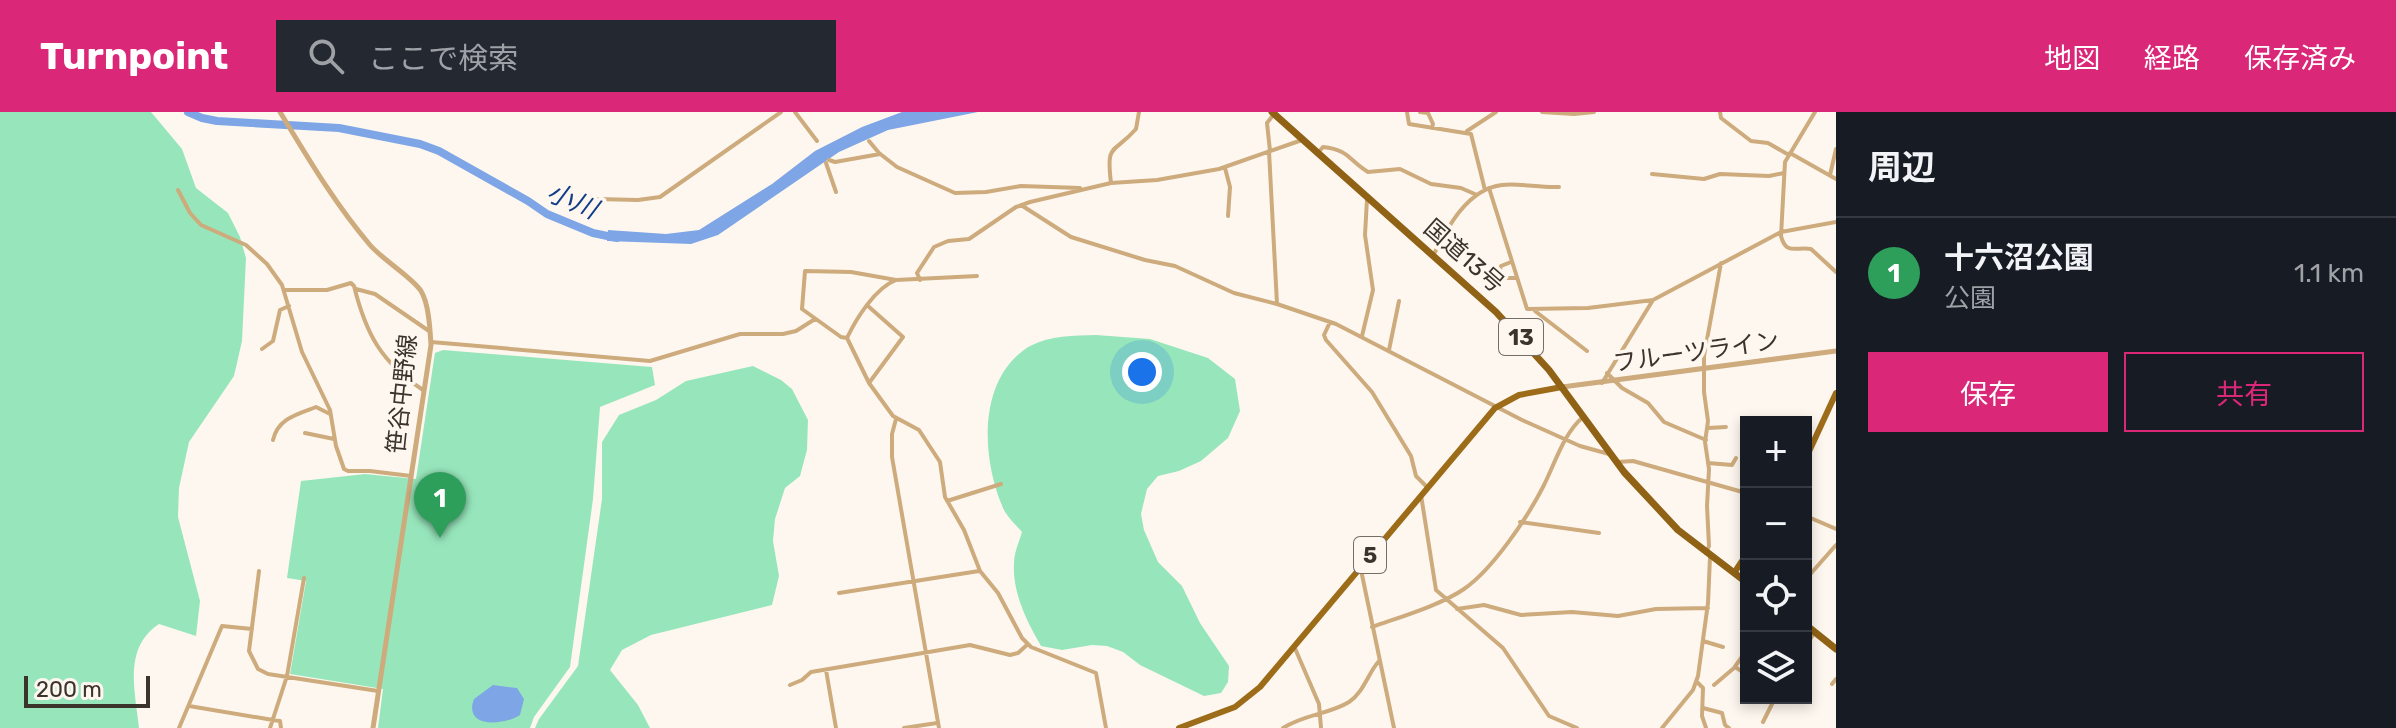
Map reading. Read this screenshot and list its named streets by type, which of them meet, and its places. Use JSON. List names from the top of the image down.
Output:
{
  "streets": {
    "highway": ["国道13号", "13"],
    "main road": ["5"],
    "street": ["フルーツライン", "笹谷中野線"]
  },
  "crossings": [
    ["国道13号", "フルーツライン"],
    ["国道13号", "5"],
    ["フルーツライン", "5"]
  ],
  "water": ["小川"],
  "scale_bar": "200 m",
  "page": {
    "header": "Turnpoint",
    "search": "ここで検索",
    "nav": ["地図", "経路", "保存済み"],
    "heading": "周辺",
    "list": [
      {
        "mark": "1",
        "name": "十六沼公園",
        "note": "公園",
        "value": "1.1 km"
      }
    ],
    "buttons": ["保存", "共有"],
    "map_buttons": ["+", "−"],
    "pins": "1",
    "scale": "200 m"
  }
}
